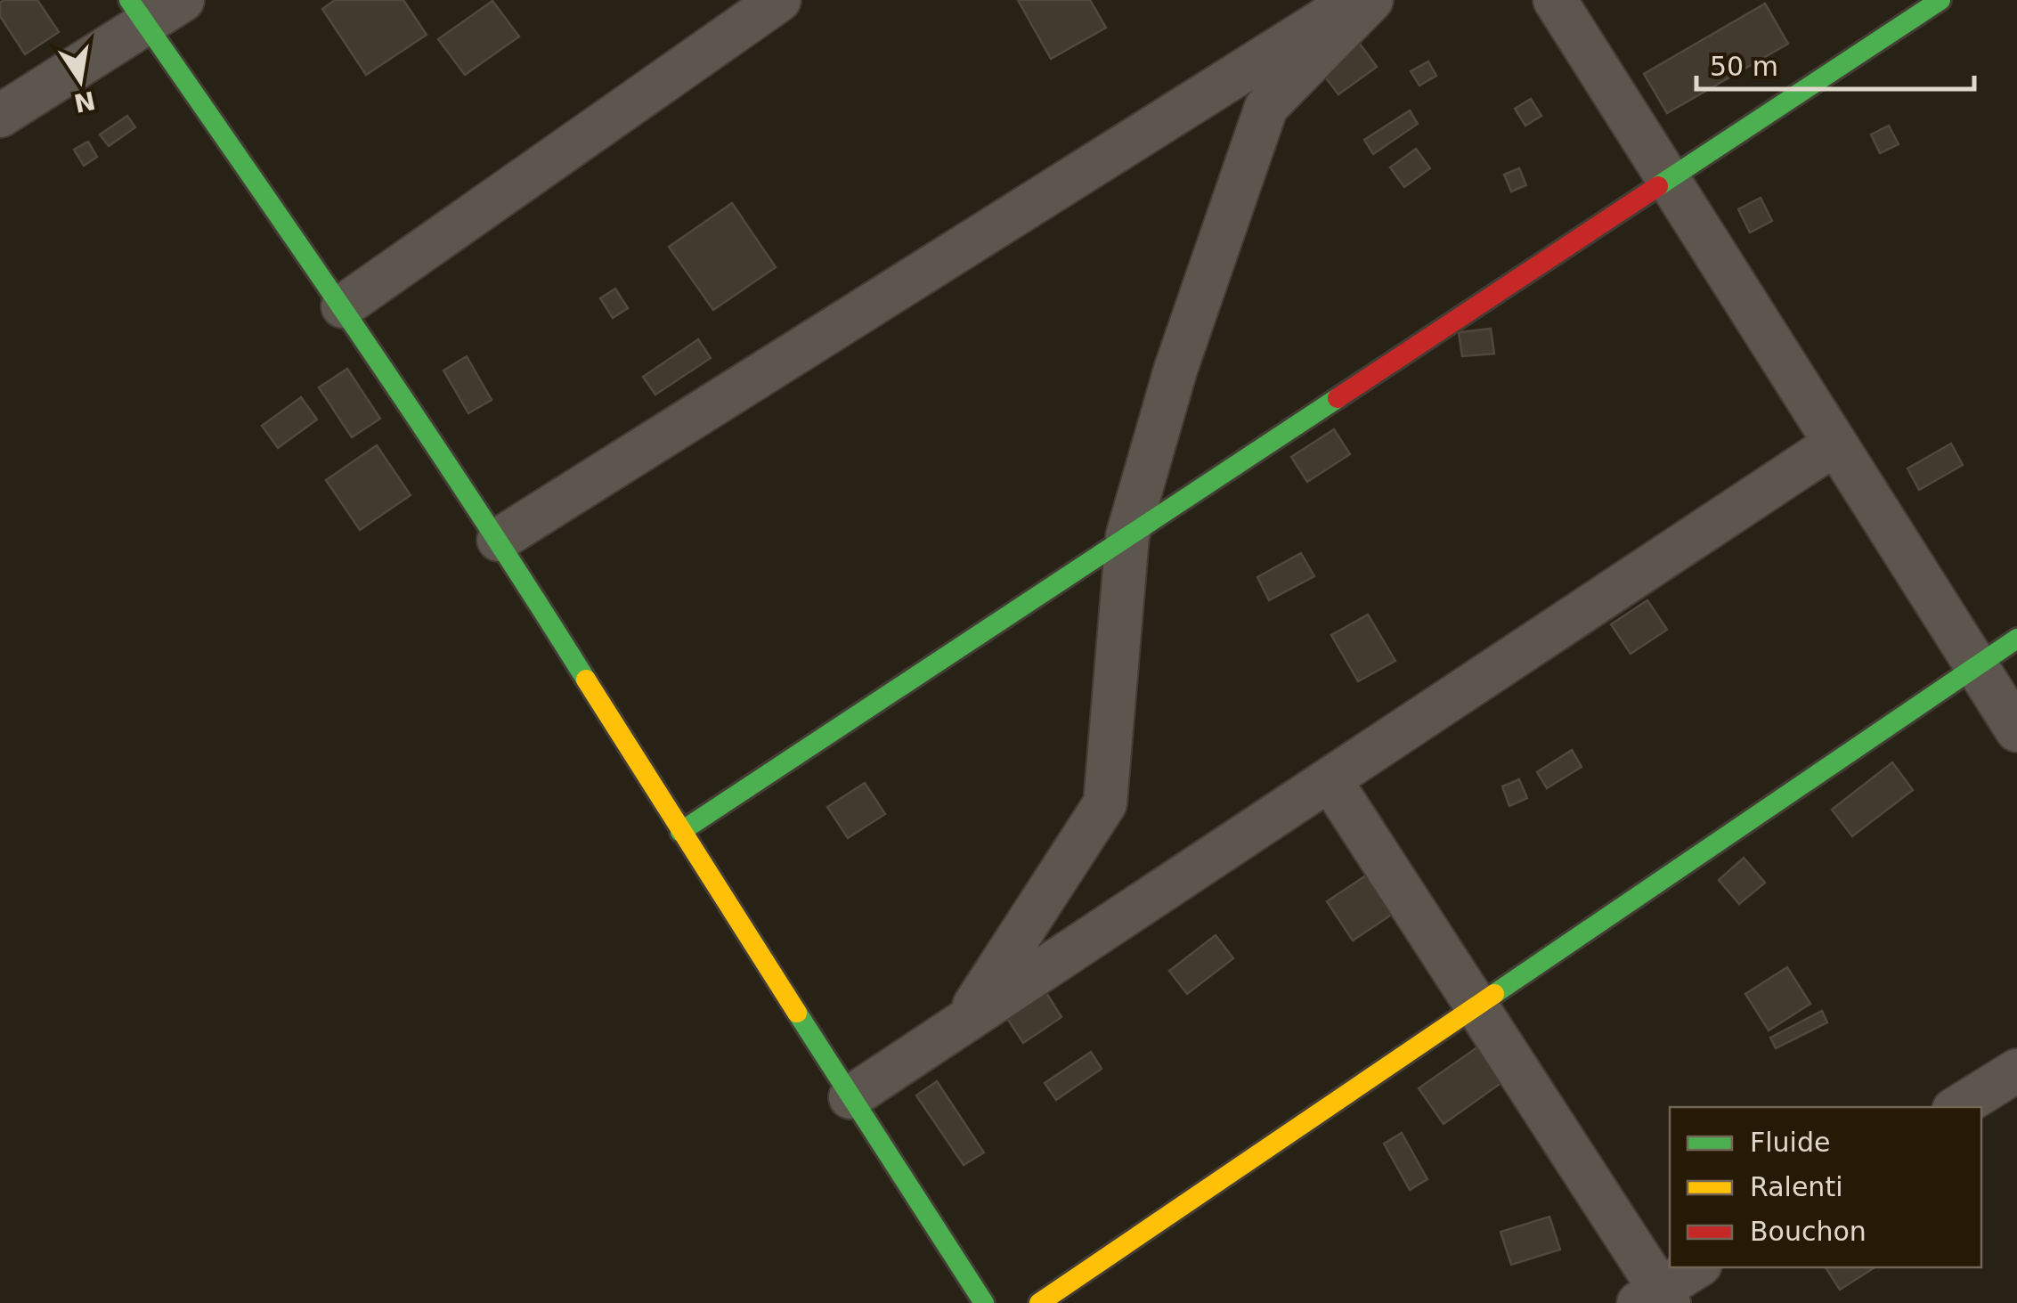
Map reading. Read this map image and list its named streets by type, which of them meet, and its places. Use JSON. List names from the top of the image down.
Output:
{
  "legend": ["Fluide", "Ralenti", "Bouchon"],
  "scale_bar": "50 m",
  "north": "bottom"
}
